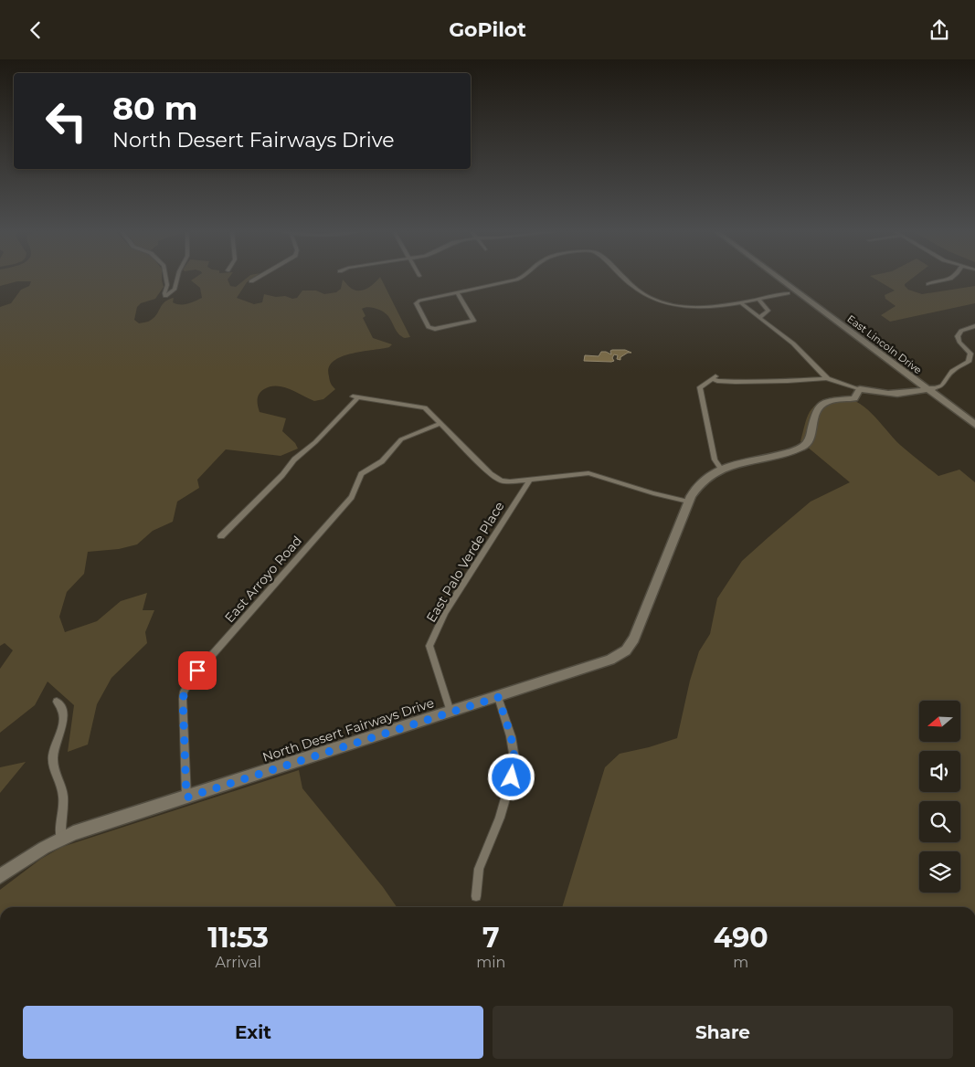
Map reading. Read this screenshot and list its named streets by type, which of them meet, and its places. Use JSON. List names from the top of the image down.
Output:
{
  "streets": {
    "street": [
      "East Lincoln Drive",
      "East Palo Verde Place",
      "East Arroyo Road",
      "North Desert Fairways Drive"
    ]
  },
  "crossings": [
    ["East Palo Verde Place", "North Desert Fairways Drive"],
    ["East Arroyo Road", "North Desert Fairways Drive"]
  ],
  "north": "left",
  "page": {
    "header": "GoPilot",
    "turn": ["80 m", "North Desert Fairways Drive"],
    "eta": [
      "11:53",
      "Arrival",
      "7",
      "min",
      "490",
      "m"
    ],
    "buttons": ["Exit", "Share"]
  }
}
